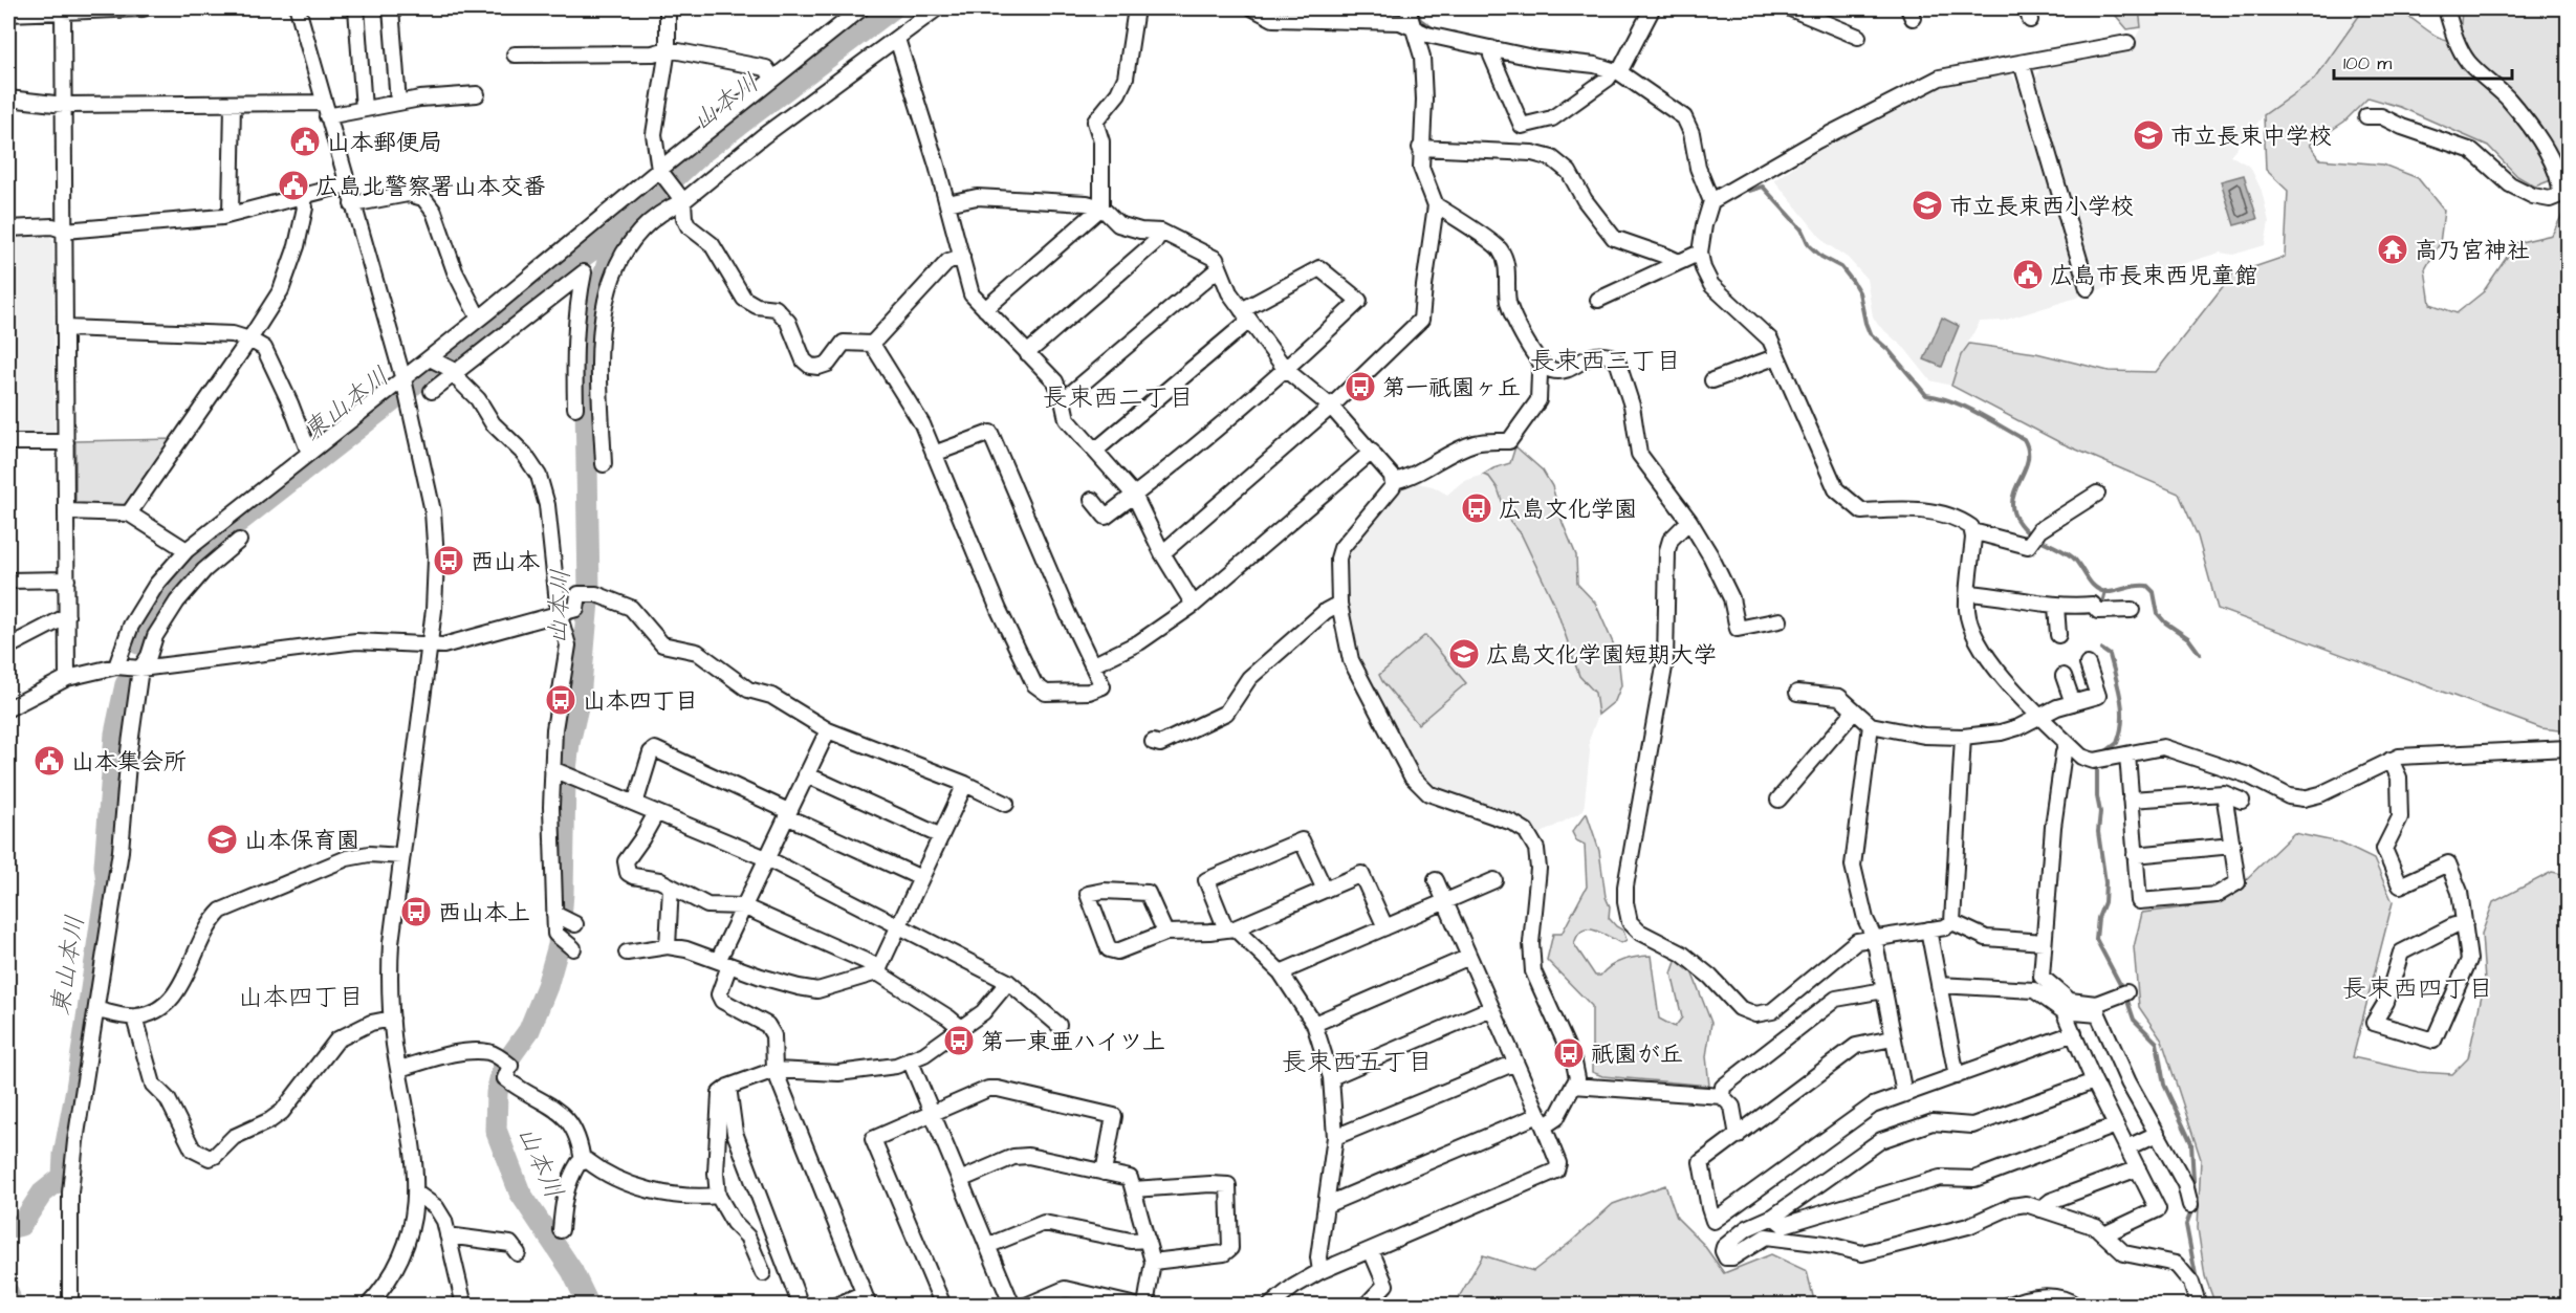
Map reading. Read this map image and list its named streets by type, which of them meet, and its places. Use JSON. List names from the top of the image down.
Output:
{
  "districts": [
    "長束西三丁目",
    "長束西二丁目",
    "長束西四丁目",
    "山本四丁目",
    "長束西五丁目"
  ],
  "water": ["山本川", "東山本川"],
  "places": {
    "school or university": [
      "市立長束中学校",
      "市立長束西小学校",
      "広島文化学園短期大学",
      "山本保育園"
    ],
    "public building": [
      "山本郵便局",
      "広島北警察署山本交番",
      "広島市長束西児童館",
      "山本集会所"
    ],
    "temple": ["高乃宮神社"],
    "bus stop": [
      "第一祇園ヶ丘",
      "広島文化学園",
      "西山本",
      "山本四丁目",
      "西山本上",
      "第一東亜ハイツ上",
      "祇園が丘"
    ]
  },
  "scale_bar": "100 m"
}
